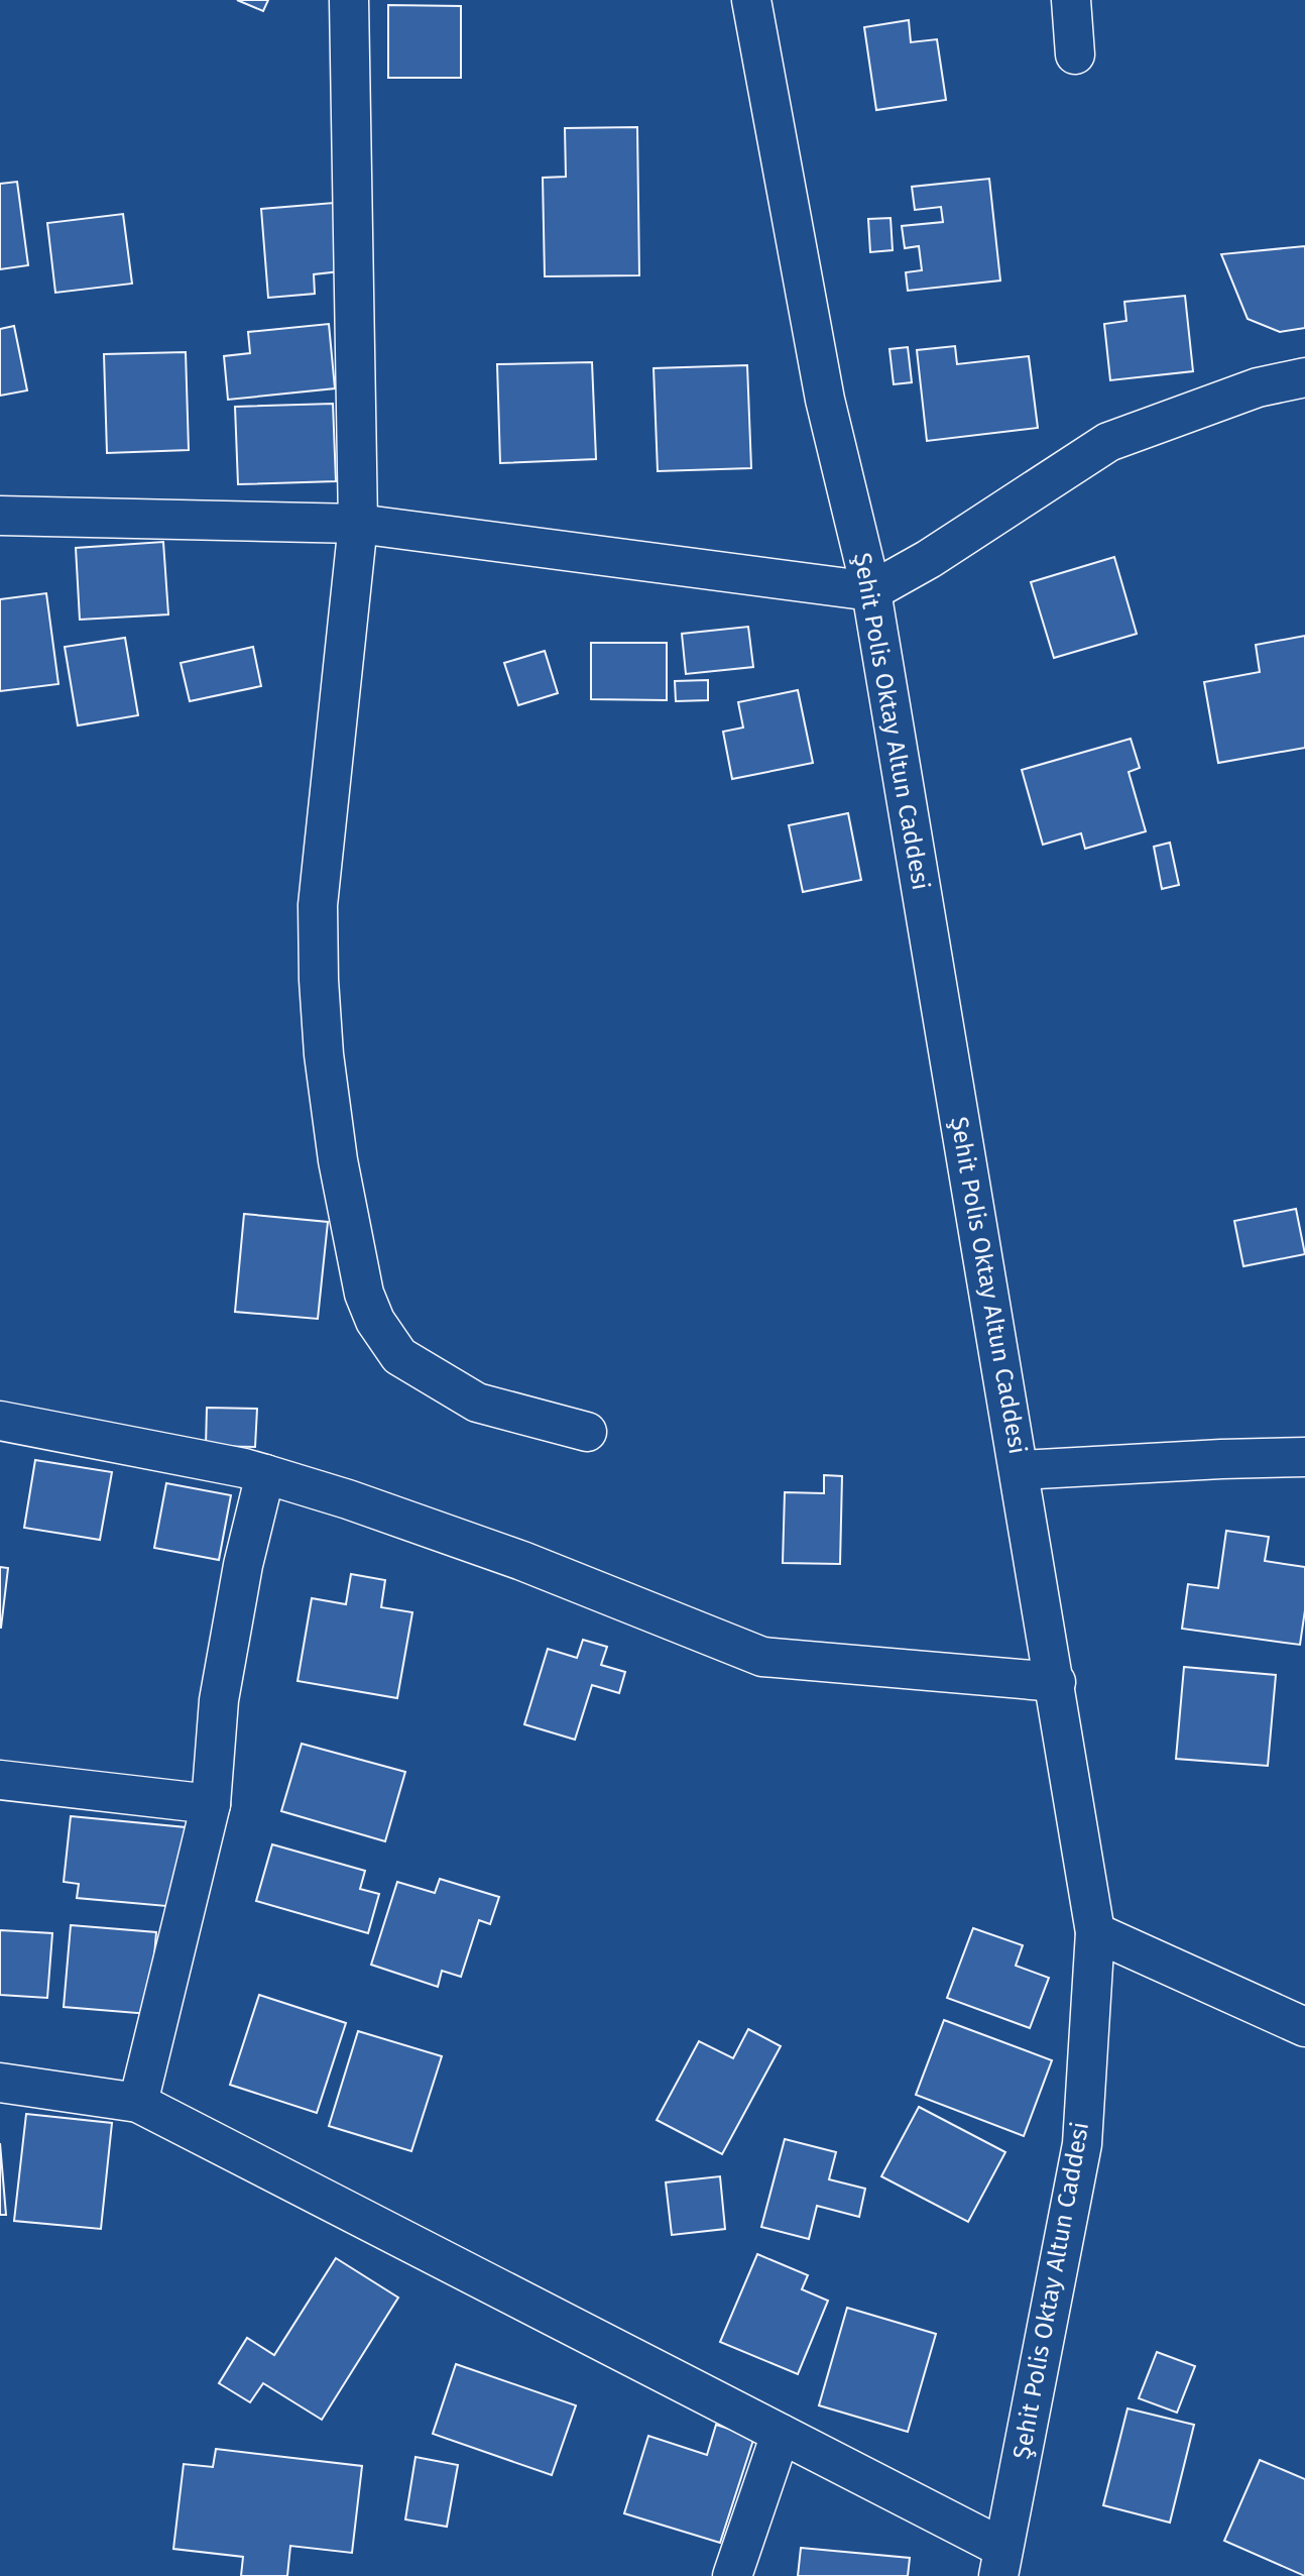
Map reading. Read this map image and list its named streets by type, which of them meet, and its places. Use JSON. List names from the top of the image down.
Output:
{
  "streets": {
    "street": ["Şehit Polis Oktay Altun Caddesi"]
  }
}
